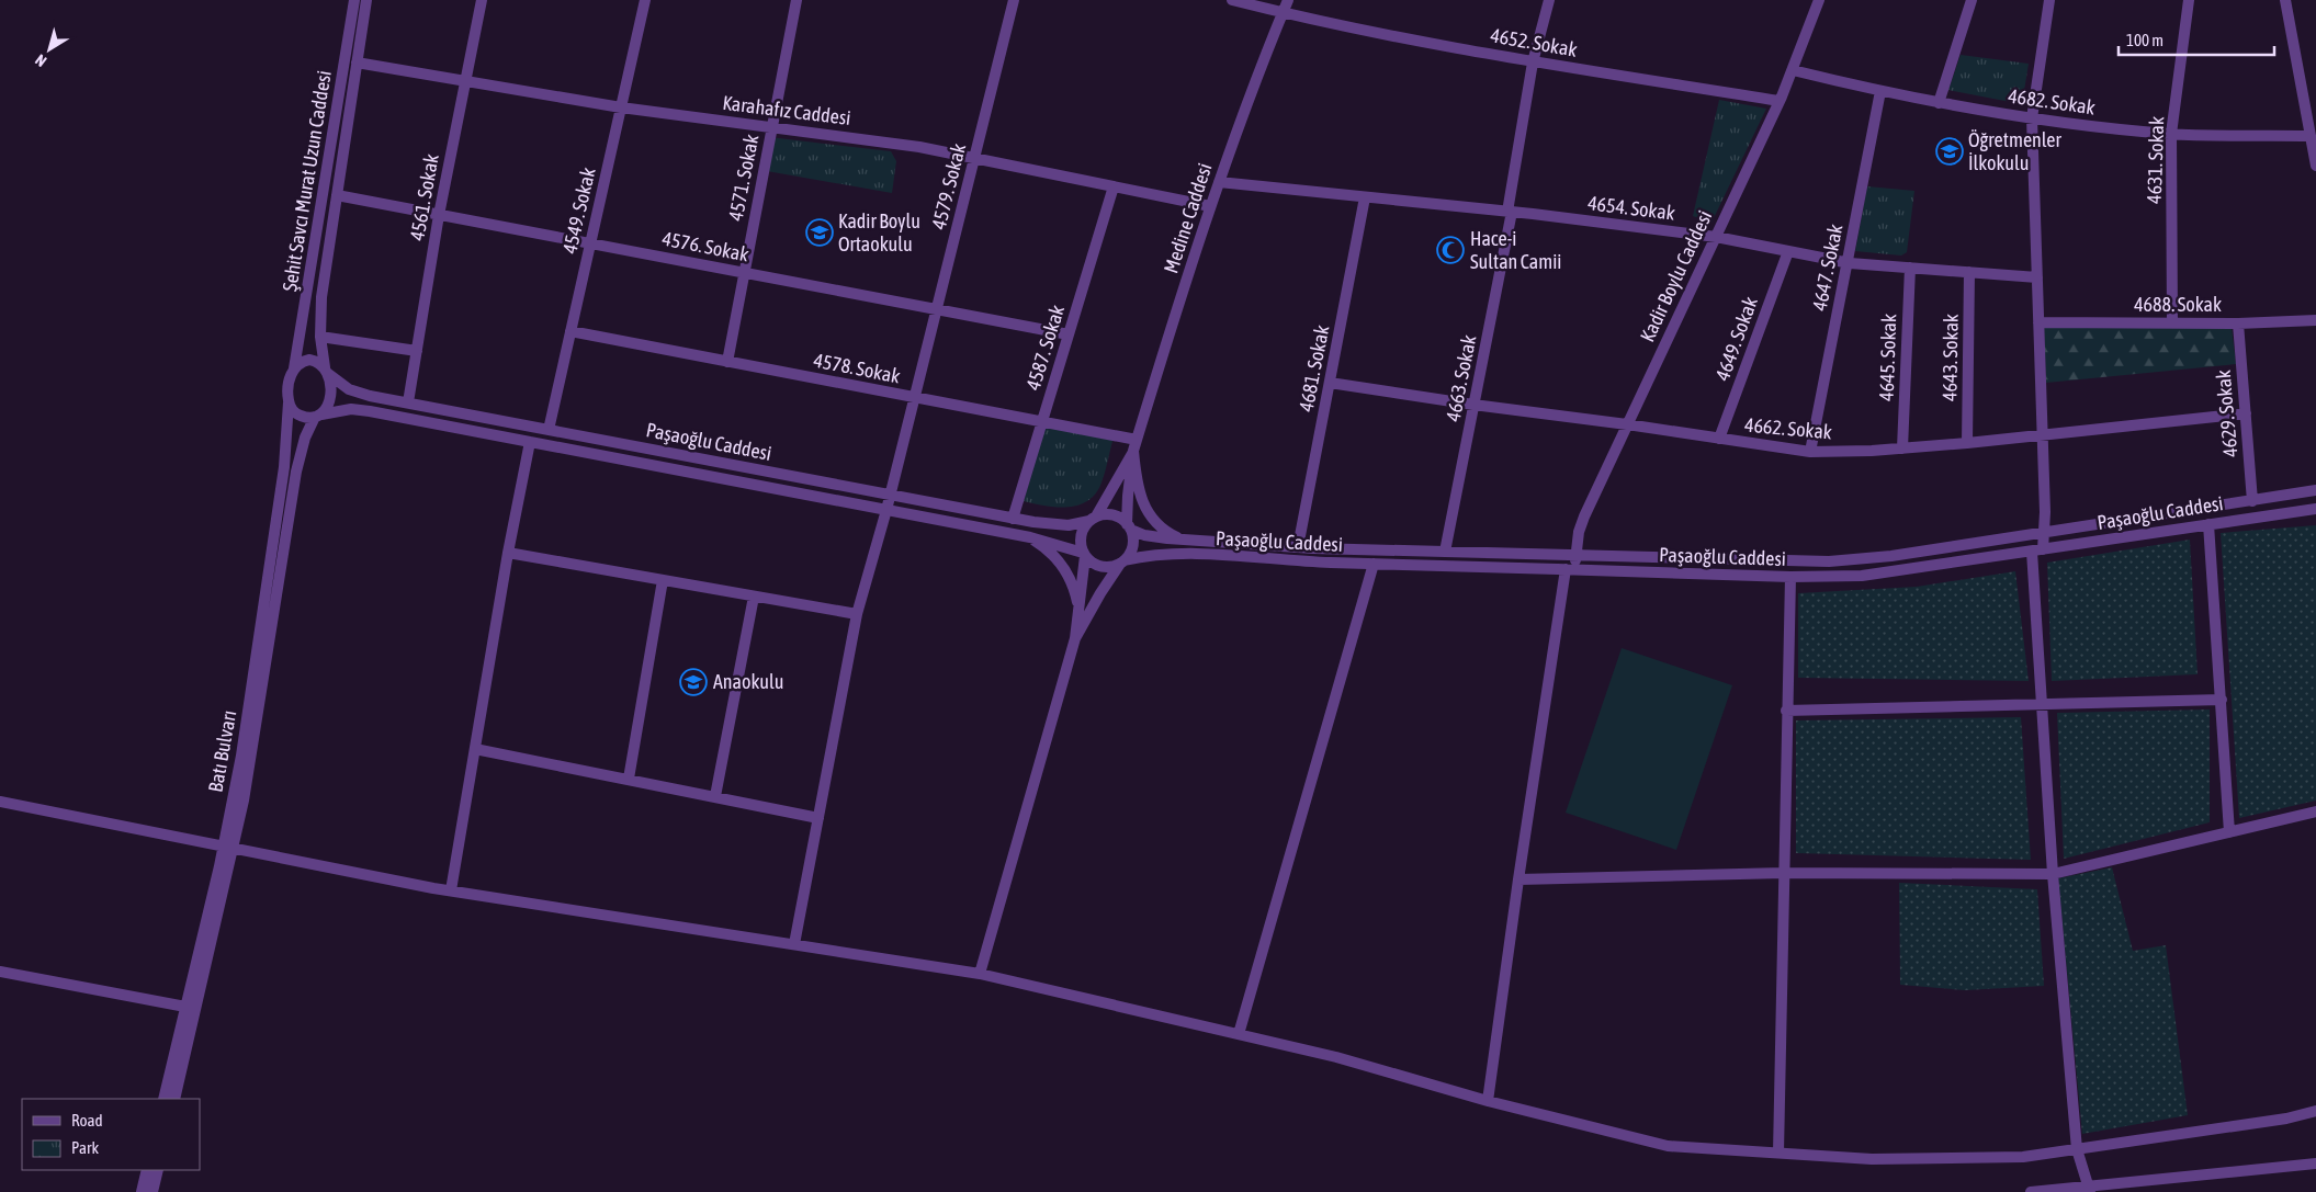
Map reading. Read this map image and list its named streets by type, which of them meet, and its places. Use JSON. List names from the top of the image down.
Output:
{
  "streets": {
    "street": [
      "4652. Sokak",
      "4682. Sokak",
      "Karahafız Caddesi",
      "4631. Sokak",
      "4571. Sokak",
      "Şehit Savcı Murat Uzun Caddesi",
      "4579. Sokak",
      "4561. Sokak",
      "4654. Sokak",
      "4549. Sokak",
      "Medine Caddesi",
      "4576. Sokak",
      "4647. Sokak",
      "Kadir Boylu Caddesi",
      "4688. Sokak",
      "4649. Sokak",
      "4587. Sokak",
      "4645. Sokak",
      "4643. Sokak",
      "4578. Sokak",
      "4681. Sokak",
      "4663. Sokak",
      "4629. Sokak",
      "4662. Sokak",
      "Paşaoğlu Caddesi",
      "Batı Bulvarı"
    ]
  },
  "crossings": [
    ["4652. Sokak", "Medine Caddesi"],
    ["4652. Sokak", "Kadir Boylu Caddesi"],
    ["4652. Sokak", "4663. Sokak"],
    ["4682. Sokak", "4631. Sokak"],
    ["4682. Sokak", "4647. Sokak"],
    ["4682. Sokak", "Kadir Boylu Caddesi"],
    ["Karahafız Caddesi", "4571. Sokak"],
    ["Karahafız Caddesi", "Şehit Savcı Murat Uzun Caddesi"],
    ["Karahafız Caddesi", "4579. Sokak"],
    ["Karahafız Caddesi", "4561. Sokak"],
    ["Karahafız Caddesi", "4549. Sokak"],
    ["Karahafız Caddesi", "Medine Caddesi"],
    ["Karahafız Caddesi", "4587. Sokak"],
    ["4631. Sokak", "4688. Sokak"],
    ["4571. Sokak", "4576. Sokak"],
    ["4571. Sokak", "4578. Sokak"],
    ["Şehit Savcı Murat Uzun Caddesi", "4576. Sokak"],
    ["Şehit Savcı Murat Uzun Caddesi", "Paşaoğlu Caddesi"],
    ["Şehit Savcı Murat Uzun Caddesi", "Batı Bulvarı"],
    ["4579. Sokak", "4576. Sokak"],
    ["4579. Sokak", "4578. Sokak"],
    ["4579. Sokak", "Paşaoğlu Caddesi"],
    ["4561. Sokak", "4576. Sokak"],
    ["4561. Sokak", "Paşaoğlu Caddesi"],
    ["4654. Sokak", "Medine Caddesi"],
    ["4654. Sokak", "4647. Sokak"],
    ["4654. Sokak", "Kadir Boylu Caddesi"],
    ["4654. Sokak", "4649. Sokak"],
    ["4654. Sokak", "4645. Sokak"],
    ["4654. Sokak", "4643. Sokak"],
    ["4654. Sokak", "4681. Sokak"],
    ["4654. Sokak", "4663. Sokak"],
    ["4549. Sokak", "4576. Sokak"],
    ["4549. Sokak", "4578. Sokak"],
    ["4549. Sokak", "Paşaoğlu Caddesi"],
    ["Medine Caddesi", "4578. Sokak"],
    ["Medine Caddesi", "Paşaoğlu Caddesi"],
    ["4576. Sokak", "4587. Sokak"],
    ["4647. Sokak", "4662. Sokak"],
    ["Kadir Boylu Caddesi", "4662. Sokak"],
    ["Kadir Boylu Caddesi", "Paşaoğlu Caddesi"],
    ["4688. Sokak", "4629. Sokak"],
    ["4649. Sokak", "4662. Sokak"],
    ["4587. Sokak", "4578. Sokak"],
    ["4587. Sokak", "Paşaoğlu Caddesi"],
    ["4645. Sokak", "4662. Sokak"],
    ["4643. Sokak", "4662. Sokak"],
    ["4681. Sokak", "4662. Sokak"],
    ["4681. Sokak", "Paşaoğlu Caddesi"],
    ["4663. Sokak", "4662. Sokak"],
    ["4663. Sokak", "Paşaoğlu Caddesi"],
    ["4629. Sokak", "4662. Sokak"],
    ["4629. Sokak", "Paşaoğlu Caddesi"],
    ["Paşaoğlu Caddesi", "Batı Bulvarı"]
  ],
  "places": {
    "school or university": ["Öğretmenler İlkokulu", "Kadir Boylu Ortaokulu", "Anaokulu"],
    "mosque": ["Hace-i Sultan Camii"]
  },
  "legend": ["Road", "Park"],
  "scale_bar": "100 m",
  "north": "bottom left"
}
